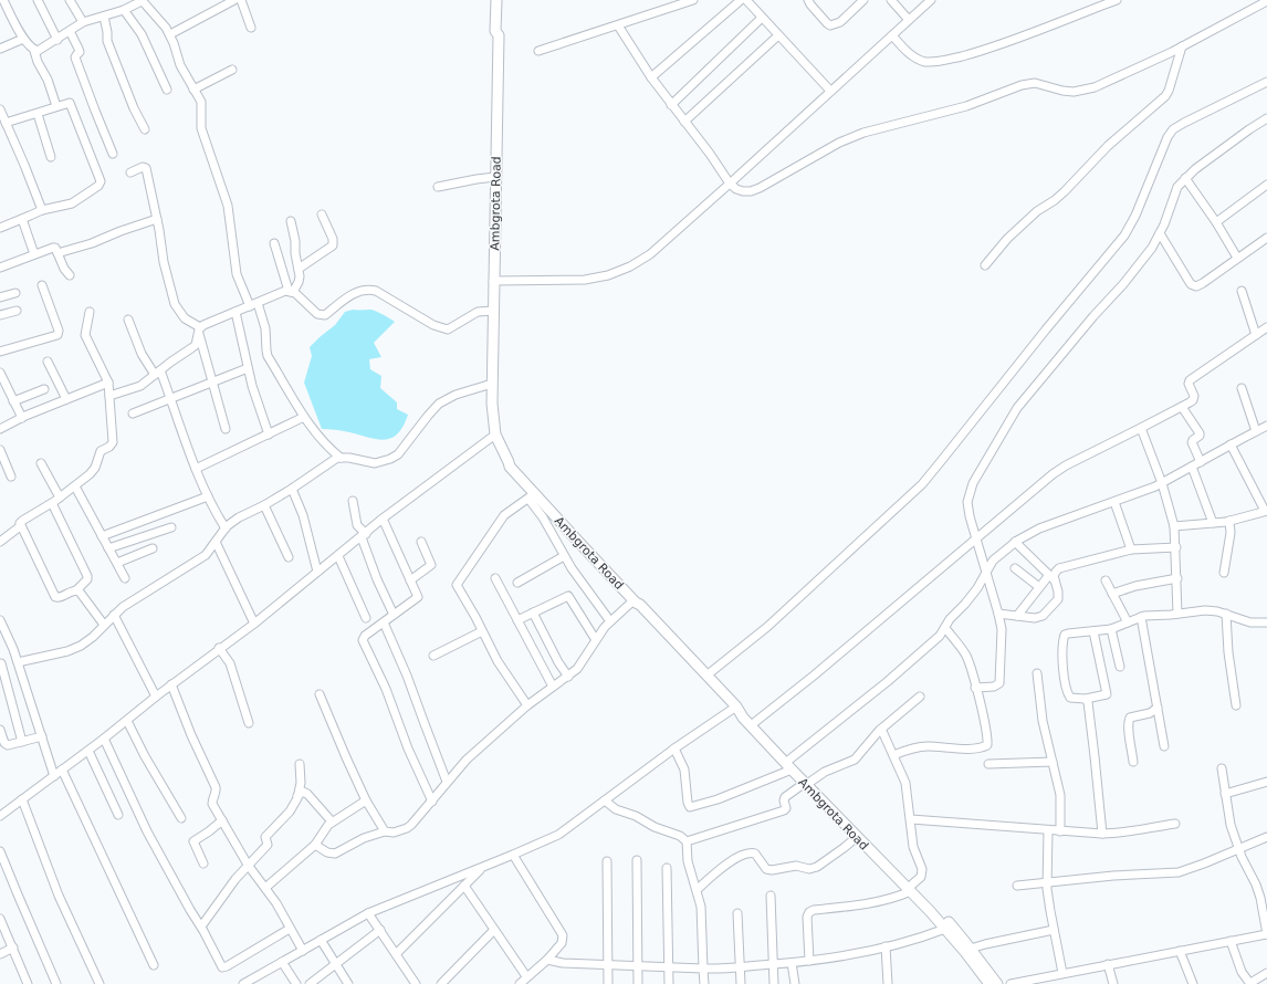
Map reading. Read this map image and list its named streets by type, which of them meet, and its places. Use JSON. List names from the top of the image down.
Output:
{
  "streets": {
    "main road": ["Ambgrota Road"]
  }
}
